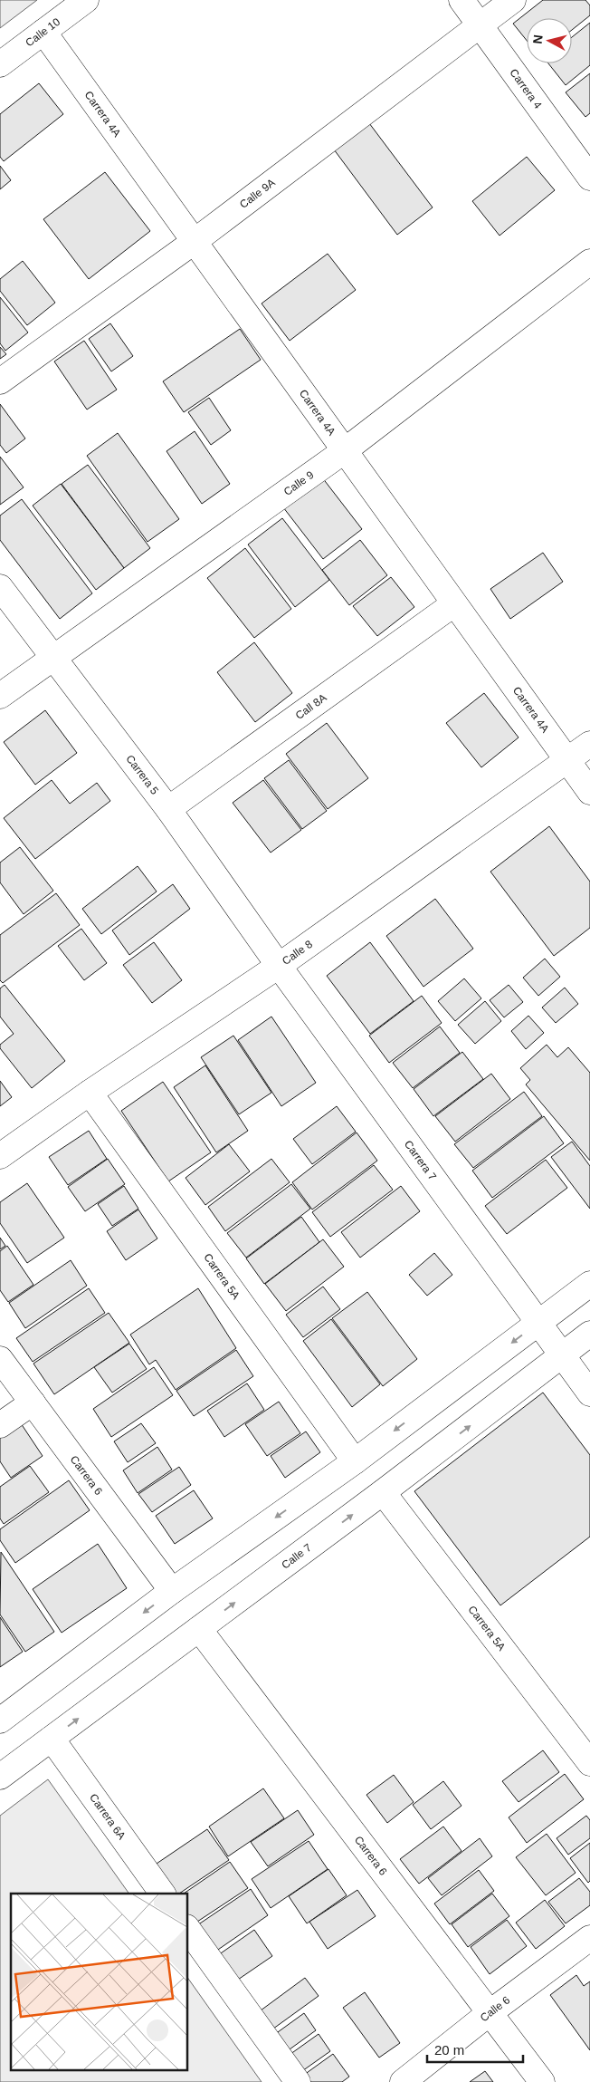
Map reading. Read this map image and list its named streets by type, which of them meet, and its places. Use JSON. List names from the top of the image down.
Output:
{
  "streets": {
    "street": [
      "Calle 10",
      "Carrera 4",
      "Carrera 4A",
      "Calle 9A",
      "Calle 9",
      "Call 8A",
      "Carrera 5",
      "Calle 8",
      "Carrera 7",
      "Carrera 5A",
      "Carrera 6",
      "Calle 7",
      "Carrera 6A",
      "Calle 6"
    ]
  },
  "crossings": [
    ["Calle 10", "Carrera 4A"],
    ["Carrera 4", "Calle 9A"],
    ["Carrera 4A", "Calle 9A"],
    ["Carrera 4A", "Calle 9"],
    ["Carrera 4A", "Call 8A"],
    ["Carrera 4A", "Calle 8"],
    ["Calle 9", "Carrera 5"],
    ["Call 8A", "Carrera 5"],
    ["Carrera 5", "Calle 8"],
    ["Carrera 5", "Carrera 7"],
    ["Calle 8", "Carrera 7"],
    ["Calle 8", "Carrera 5A"],
    ["Carrera 7", "Calle 7"],
    ["Carrera 5A", "Calle 7"],
    ["Carrera 6", "Calle 7"],
    ["Carrera 6", "Calle 6"],
    ["Calle 7", "Carrera 6A"]
  ],
  "scale_bar": "20 m",
  "north": "left"
}
